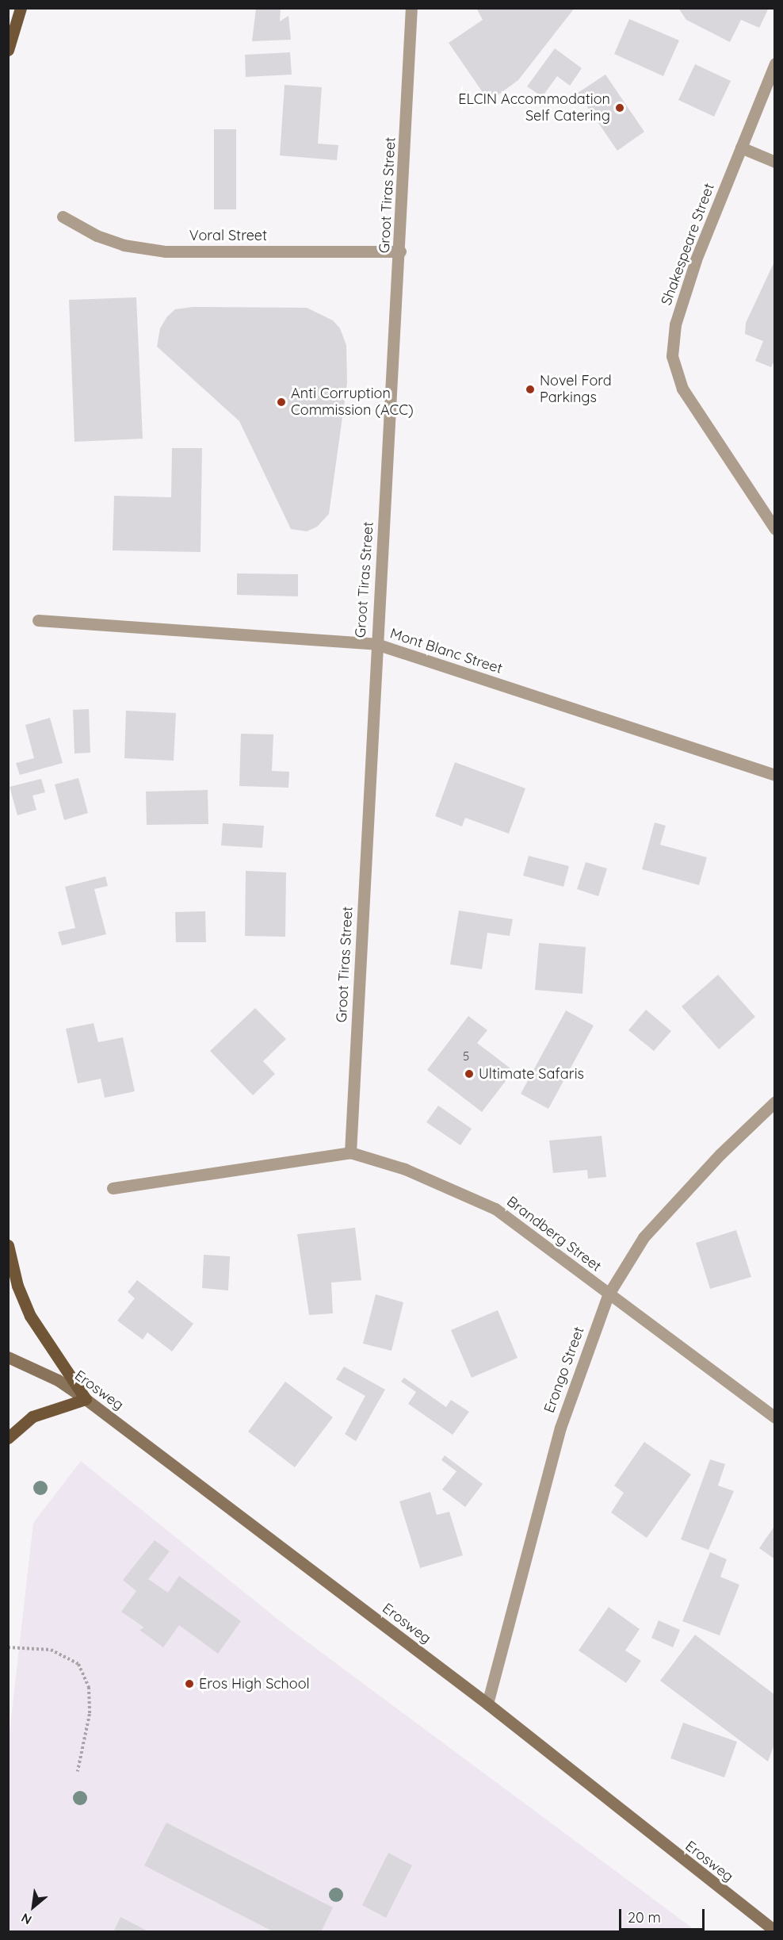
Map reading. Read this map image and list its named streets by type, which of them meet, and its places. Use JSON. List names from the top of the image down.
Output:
{
  "streets": {
    "street": [
      "Groot Tiras Street",
      "Voral Street",
      "Shakespeare Street",
      "Mont Blanc Street",
      "Brandberg Street",
      "Erongo Street",
      "Erosweg"
    ]
  },
  "crossings": [
    ["Groot Tiras Street", "Voral Street"],
    ["Groot Tiras Street", "Mont Blanc Street"],
    ["Groot Tiras Street", "Brandberg Street"],
    ["Brandberg Street", "Erongo Street"],
    ["Erongo Street", "Erosweg"]
  ],
  "places": [
    "ELCIN Accommodation Self Catering",
    "Novel Ford Parkings",
    "Anti Corruption Commission (ACC)",
    "Ultimate Safaris",
    "Eros High School"
  ],
  "house_numbers": ["5"],
  "scale_bar": "20 m",
  "north": "bottom left"
}
